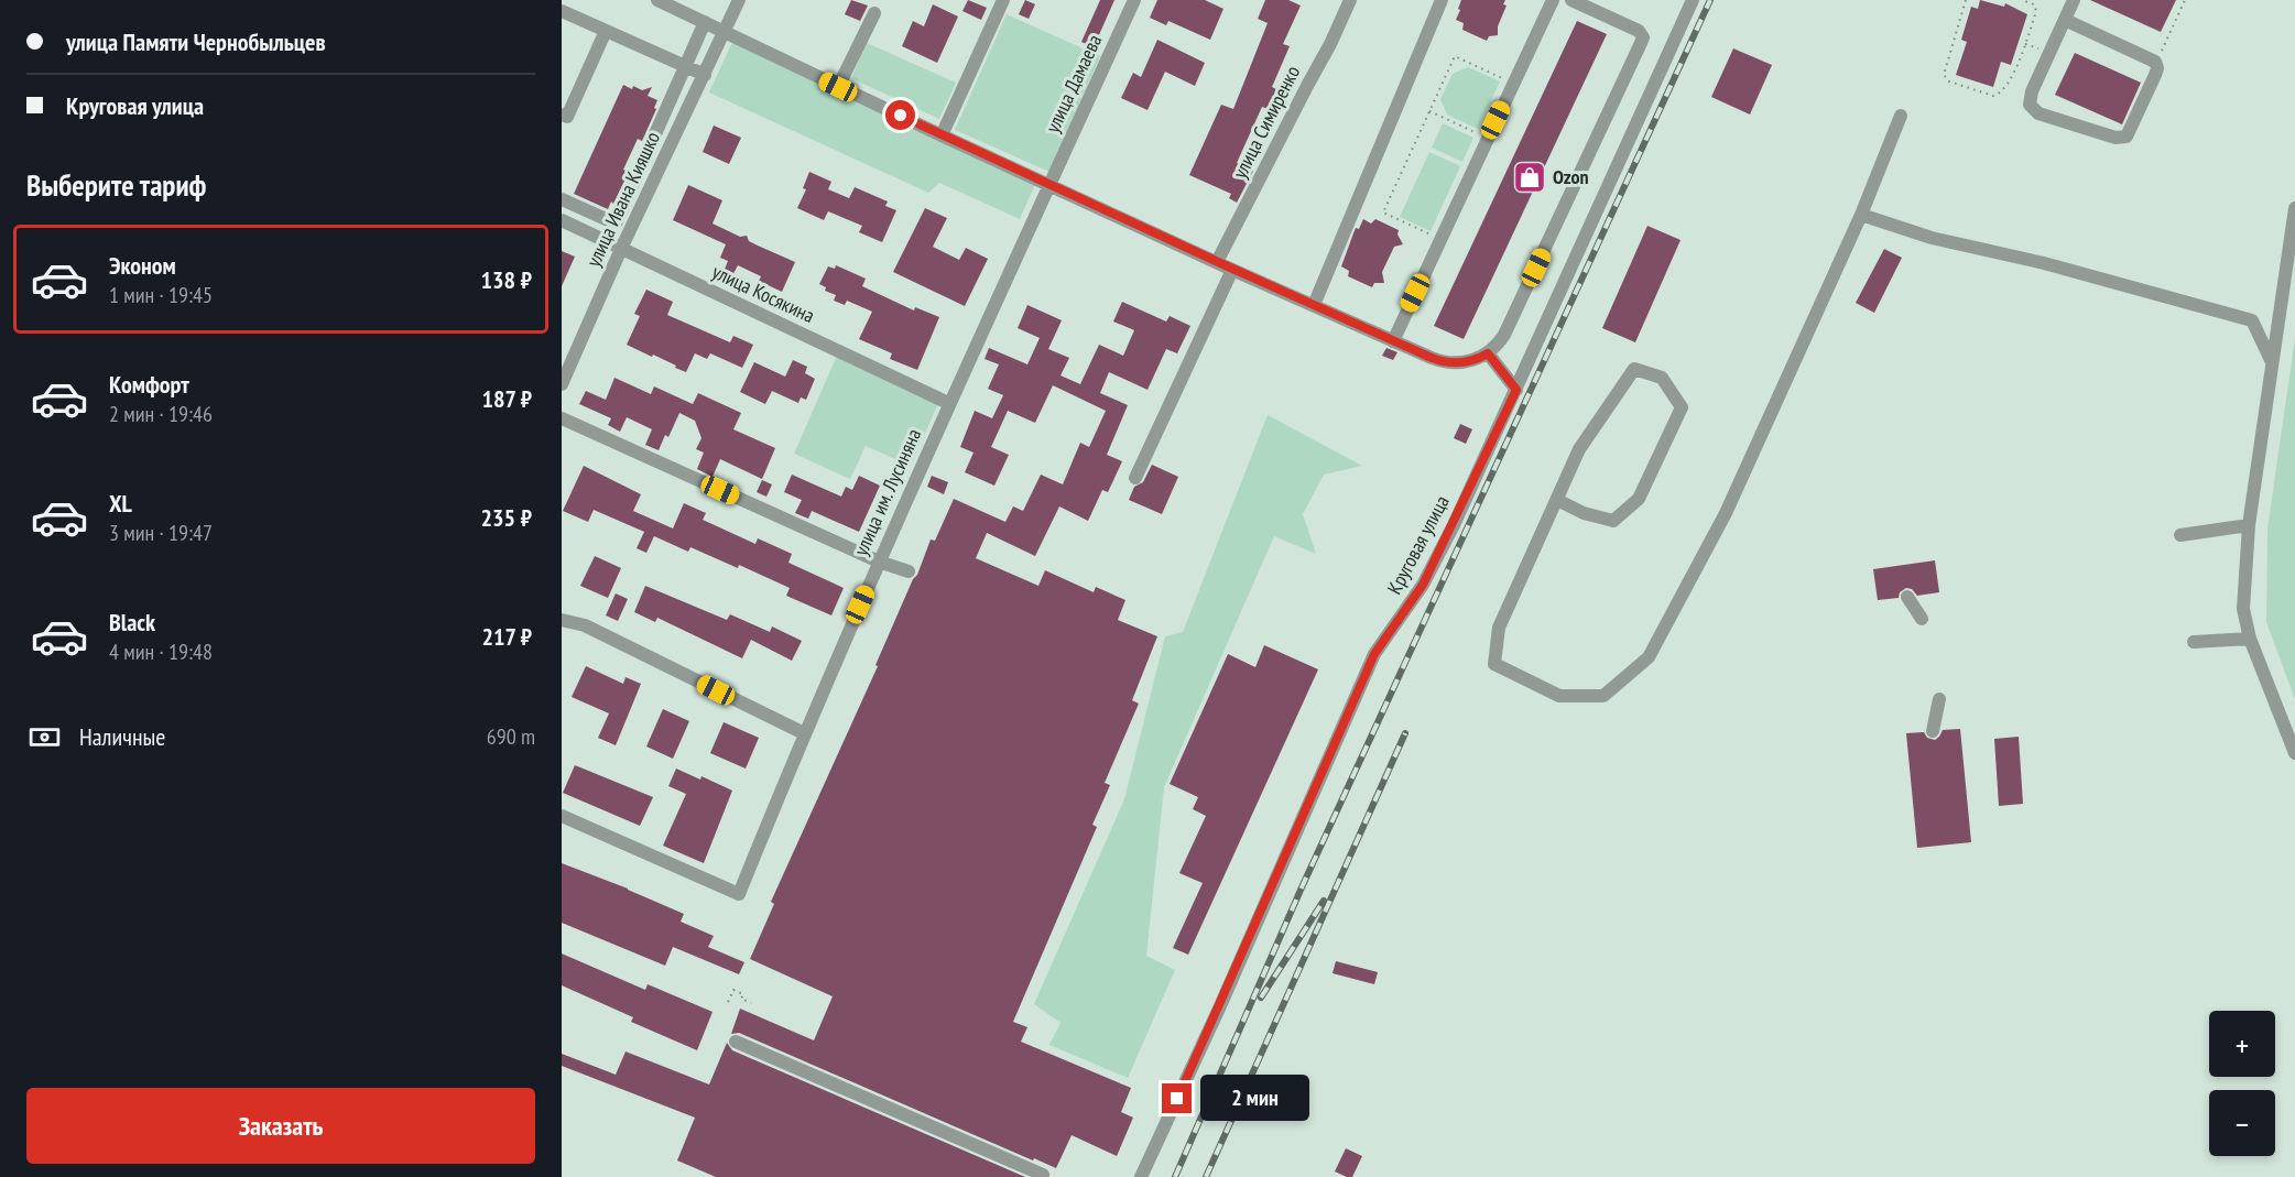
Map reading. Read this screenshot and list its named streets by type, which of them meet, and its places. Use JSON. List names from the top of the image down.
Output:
{
  "streets": {
    "street": [
      "улица Дамаева",
      "улица Симиренко",
      "улица Ивана Кияшко",
      "улица Косякина",
      "улица им. Лусиняна",
      "Круговая улица"
    ]
  },
  "crossings": [
    ["улица Дамаева", "улица им. Лусиняна"],
    ["улица Ивана Кияшко", "улица Косякина"],
    ["улица Косякина", "улица им. Лусиняна"]
  ],
  "places": {
    "shop": ["Ozon"]
  },
  "page": {
    "banner": ["улица Памяти Чернобыльцев", "Круговая улица"],
    "heading": "Выберите тариф",
    "list": [
      {
        "name": "Эконом",
        "note": "1 мин · 19:45",
        "value": "138 ₽"
      },
      {
        "name": "Комфорт",
        "note": "2 мин · 19:46",
        "value": "187 ₽"
      },
      {
        "name": "XL",
        "note": "3 мин · 19:47",
        "value": "235 ₽"
      },
      {
        "name": "Black",
        "note": "4 мин · 19:48",
        "value": "217 ₽"
      }
    ],
    "pay": ["Наличные", "690 m"],
    "map_buttons": ["+", "−"],
    "buttons": "Заказать",
    "bubble": "2 мин"
  }
}
